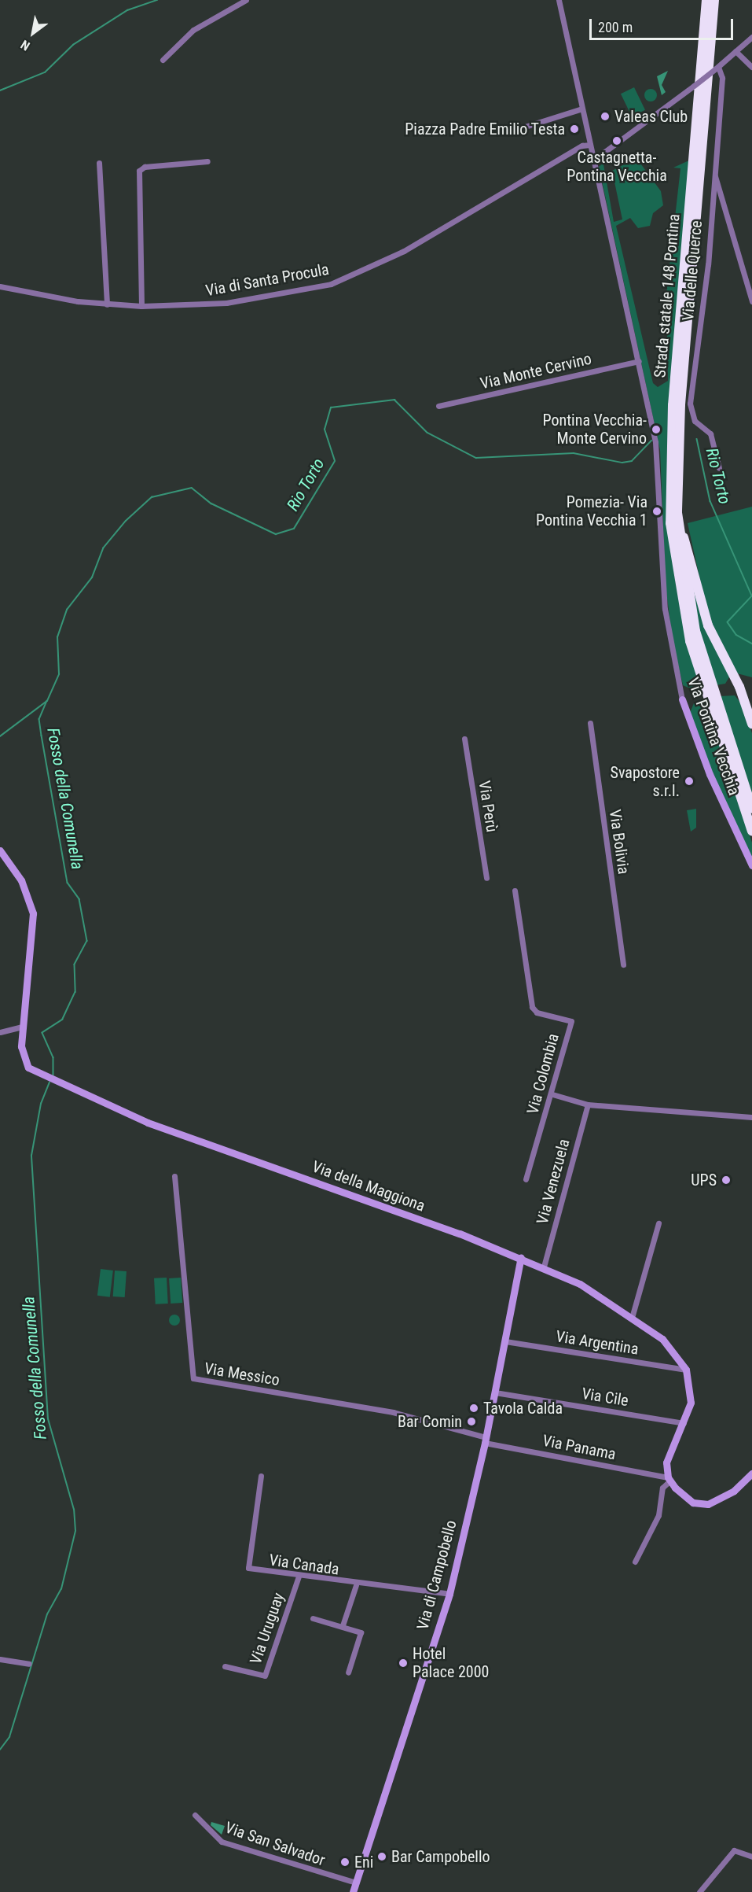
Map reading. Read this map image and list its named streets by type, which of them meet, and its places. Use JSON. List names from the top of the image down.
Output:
{
  "streets": {
    "highway": ["Strada statale 148 Pontina"],
    "street": [
      "Via delle Querce",
      "Via di Santa Procula",
      "Via Monte Cervino",
      "Via Pontina Vecchia",
      "Via Perù",
      "Via Bolivia",
      "Via Colombia",
      "Via Venezuela",
      "Via della Maggiona",
      "Via Argentina",
      "Via Messico",
      "Via Cile",
      "Via Panama",
      "Via Canada",
      "Via di Campobello",
      "Via Uruguay",
      "Via San Salvador"
    ]
  },
  "crossings": [
    ["Via di Santa Procula", "Via Pontina Vecchia"],
    ["Via Monte Cervino", "Via Pontina Vecchia"],
    ["Via Venezuela", "Via della Maggiona"],
    ["Via della Maggiona", "Via Argentina"],
    ["Via della Maggiona", "Via Cile"],
    ["Via della Maggiona", "Via Panama"],
    ["Via della Maggiona", "Via di Campobello"],
    ["Via Argentina", "Via di Campobello"],
    ["Via Messico", "Via Panama"],
    ["Via Messico", "Via di Campobello"],
    ["Via Cile", "Via di Campobello"],
    ["Via Panama", "Via di Campobello"],
    ["Via Canada", "Via di Campobello"],
    ["Via Canada", "Via Uruguay"],
    ["Via di Campobello", "Via San Salvador"]
  ],
  "water": ["Rio Torto", "Fosso della Comunella"],
  "places": [
    "Valeas Club",
    "Piazza Padre Emilio Testa",
    "Castagnetta- Pontina Vecchia",
    "Pontina Vecchia- Monte Cervino",
    "Pomezia- Via Pontina Vecchia 1",
    "Svapostore s.r.l.",
    "UPS",
    "Tavola Calda",
    "Bar Comin",
    "Hotel Palace 2000",
    "Bar Campobello",
    "Eni"
  ],
  "scale_bar": "200 m",
  "north": "bottom left"
}
